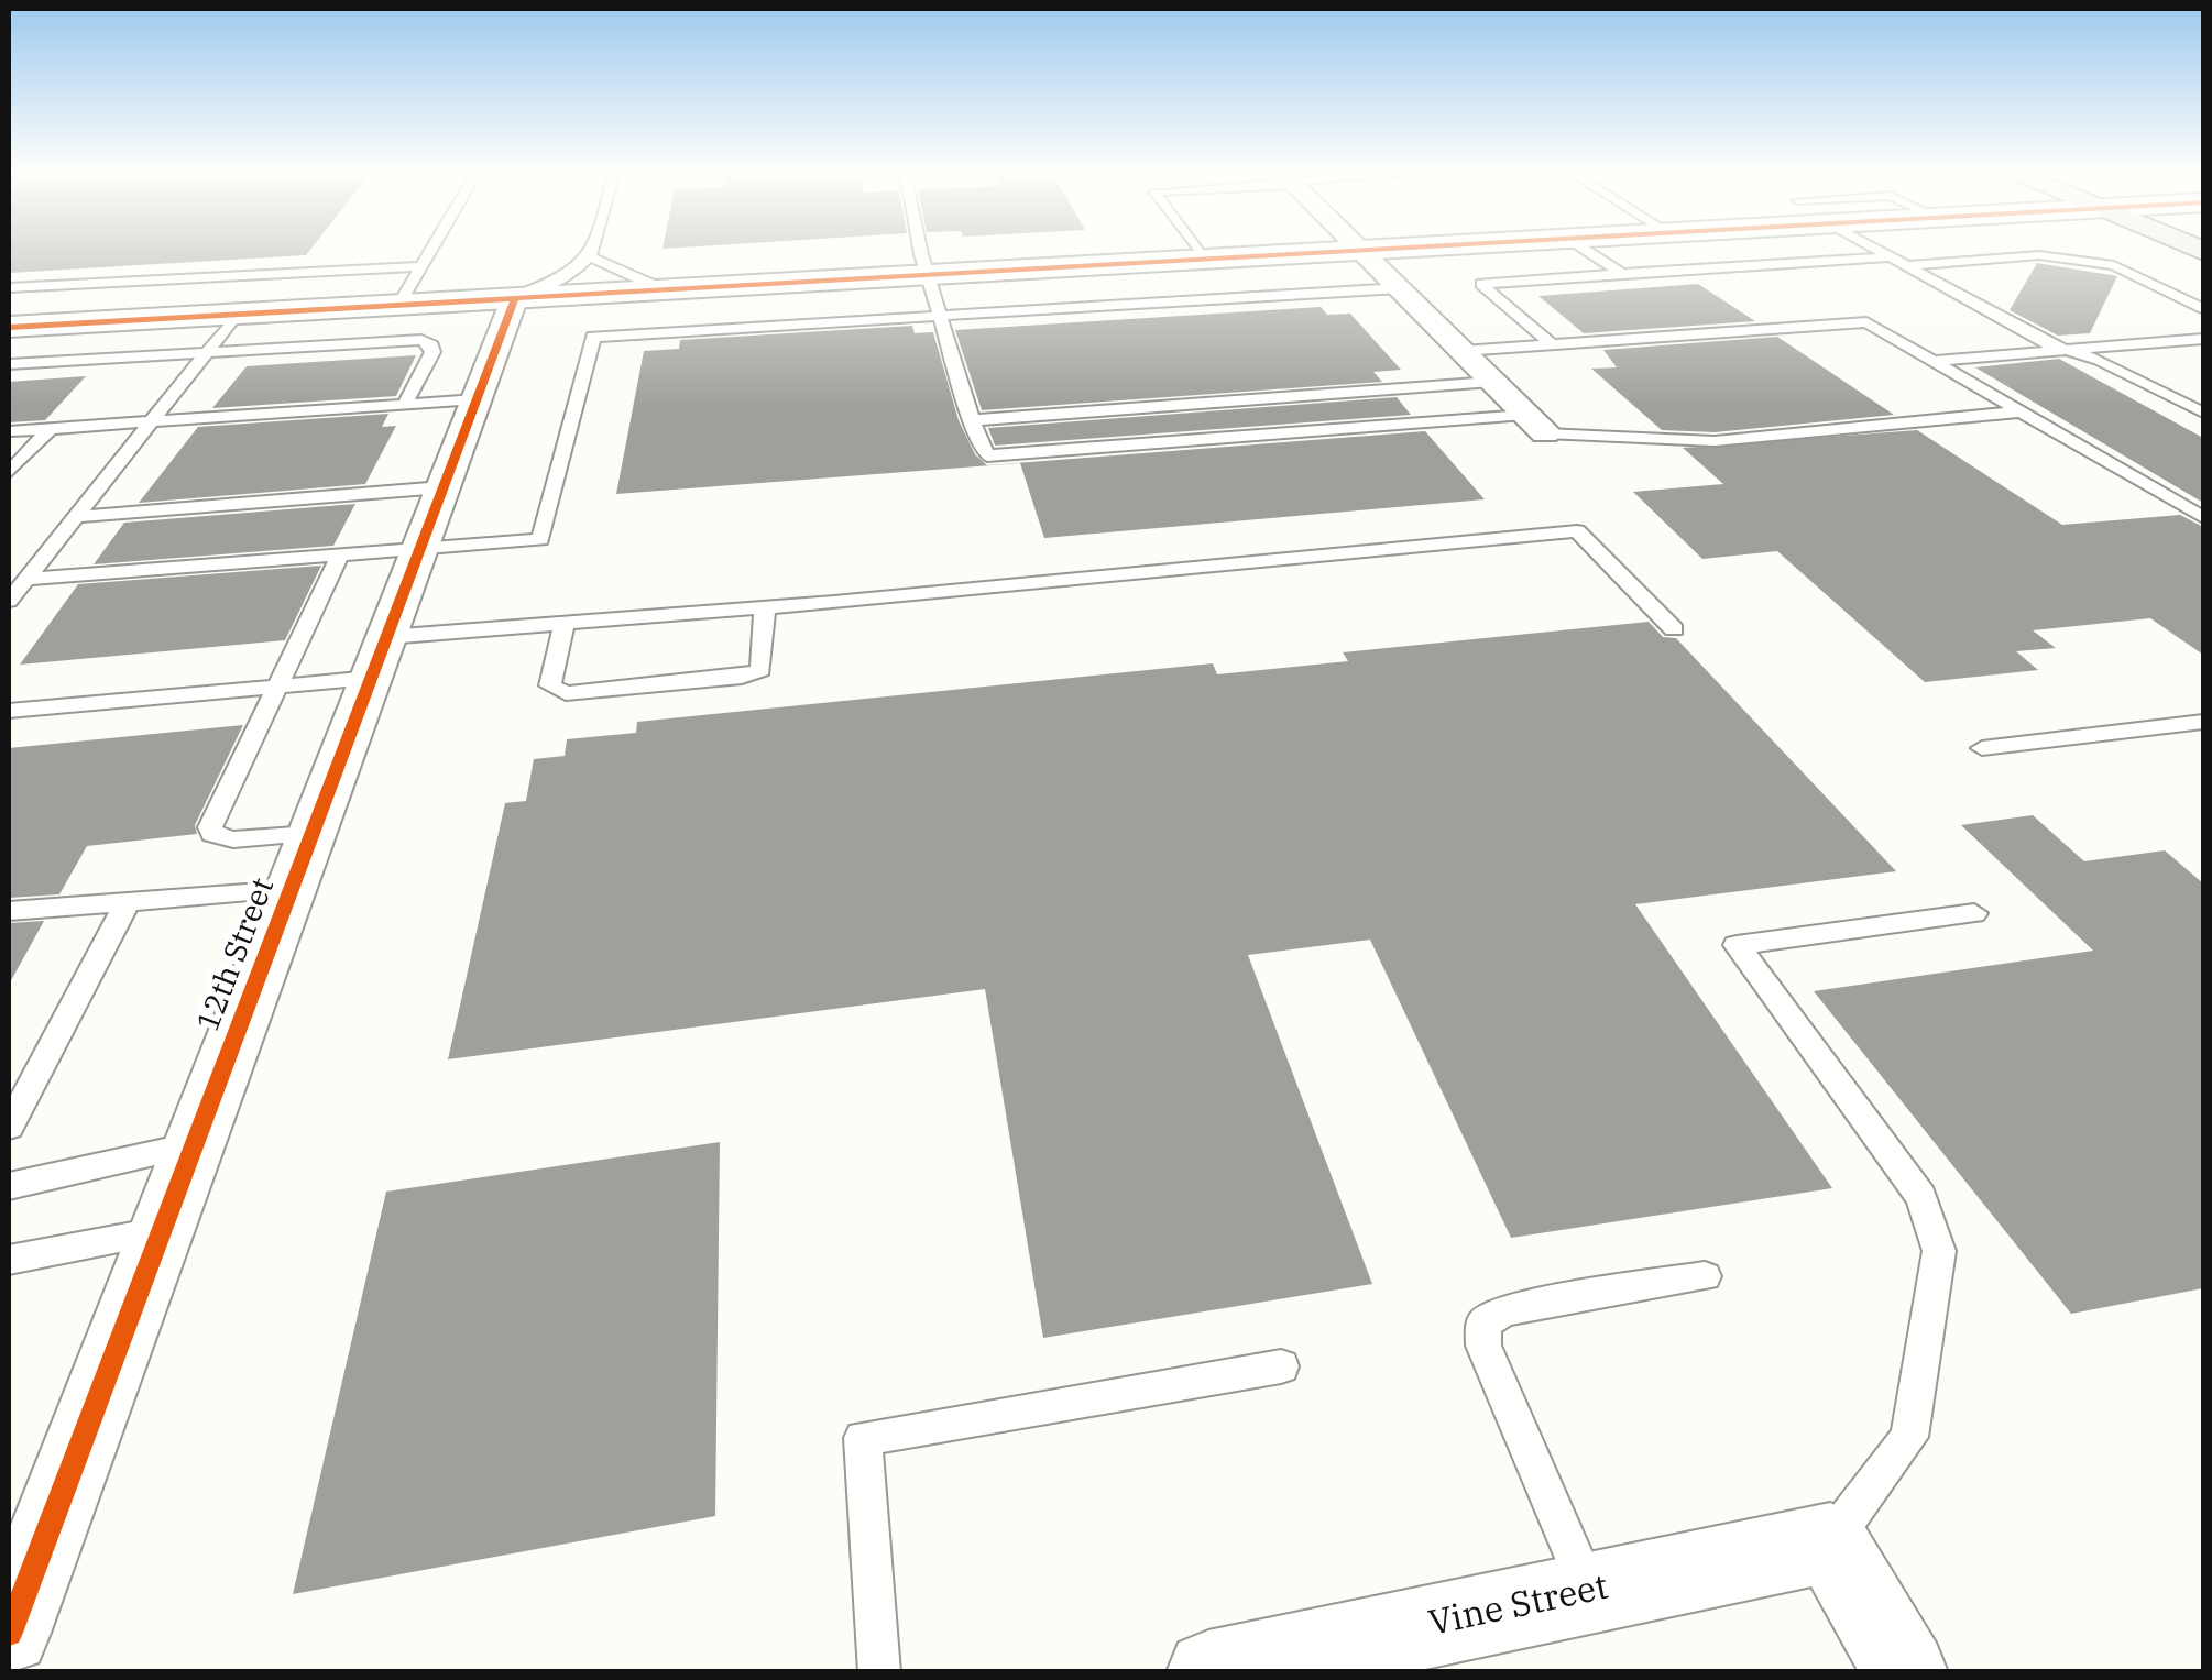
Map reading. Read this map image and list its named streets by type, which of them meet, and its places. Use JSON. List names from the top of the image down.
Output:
{
  "streets": {
    "street": ["12th Street", "Vine Street"]
  }
}
